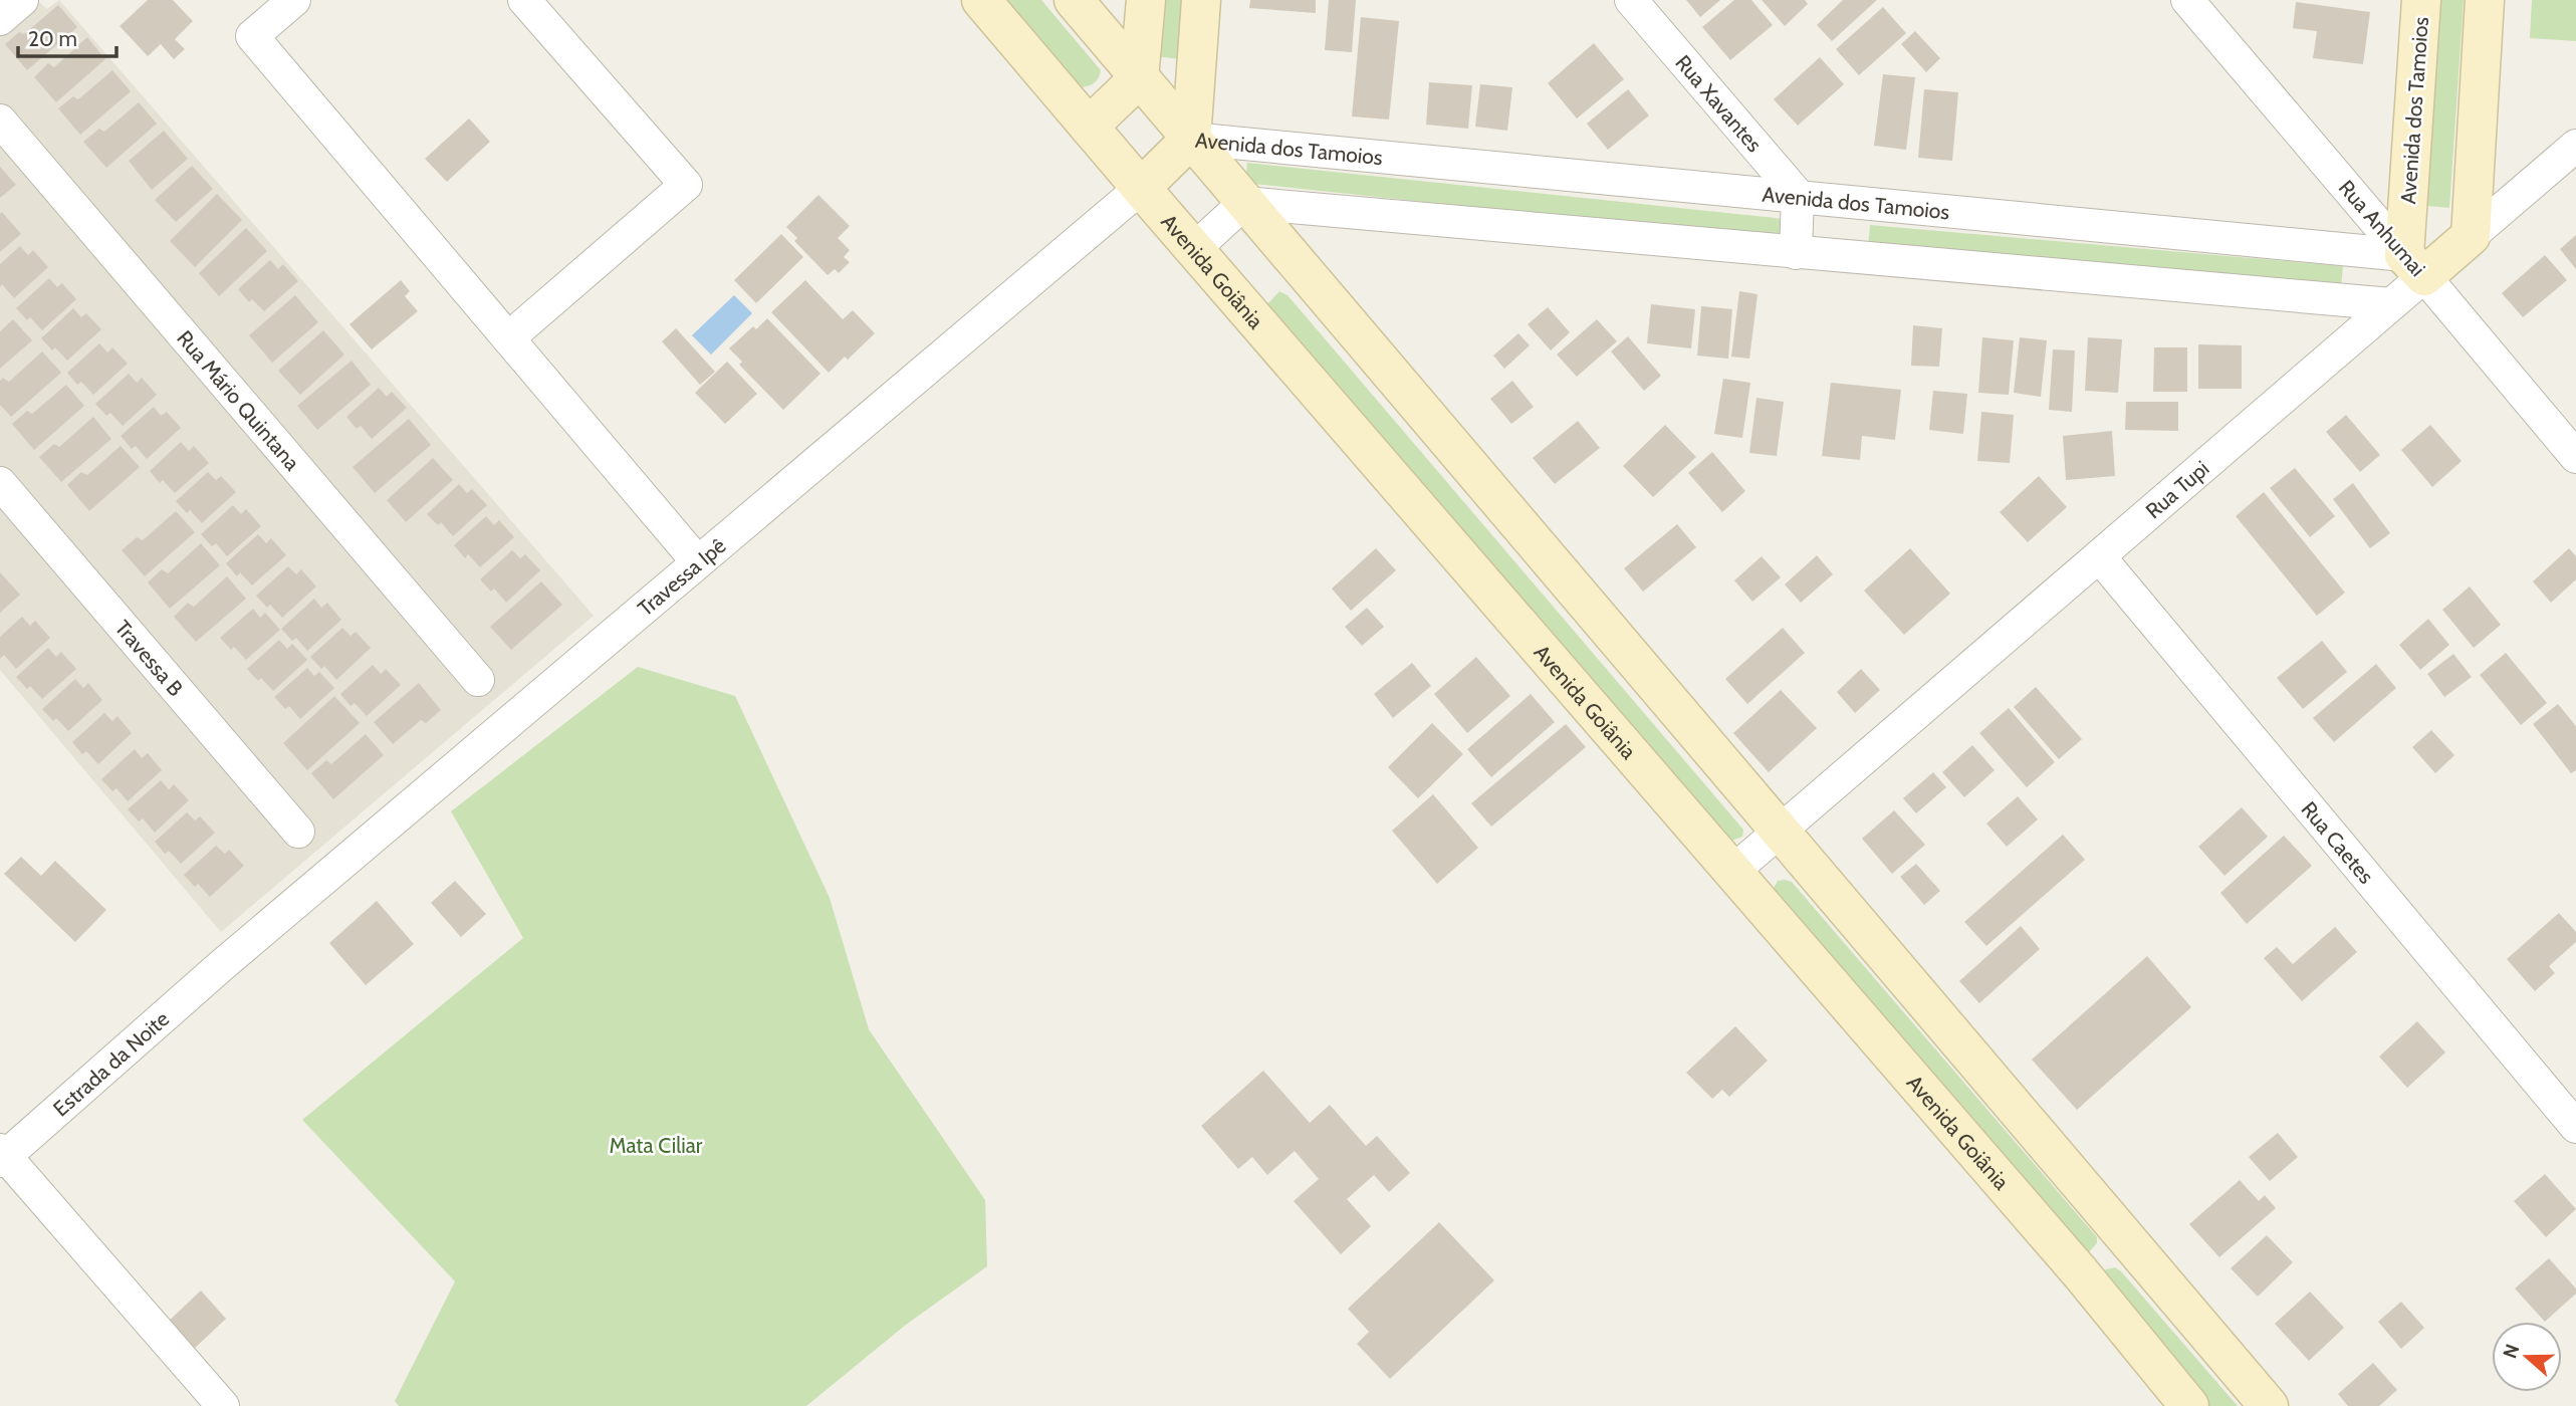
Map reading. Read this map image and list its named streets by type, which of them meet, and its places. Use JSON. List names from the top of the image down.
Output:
{
  "streets": {
    "street": [
      "Rua Xavantes",
      "Avenida dos Tamoios",
      "Rua Anhumai",
      "Avenida Goiânia",
      "Rua Mário Quintana",
      "Rua Tupi",
      "Travessa Ipê",
      "Travessa B",
      "Rua Caetes",
      "Estrada da Noite"
    ]
  },
  "crossings": [
    ["Rua Xavantes", "Avenida dos Tamoios"],
    ["Avenida dos Tamoios", "Rua Anhumai"],
    ["Avenida dos Tamoios", "Rua Tupi"],
    ["Rua Anhumai", "Rua Tupi"],
    ["Avenida Goiânia", "Rua Tupi"],
    ["Avenida Goiânia", "Travessa Ipê"],
    ["Rua Tupi", "Rua Caetes"],
    ["Travessa Ipê", "Estrada da Noite"]
  ],
  "parks": ["Mata Ciliar"],
  "scale_bar": "20 m",
  "north": "left"
}
